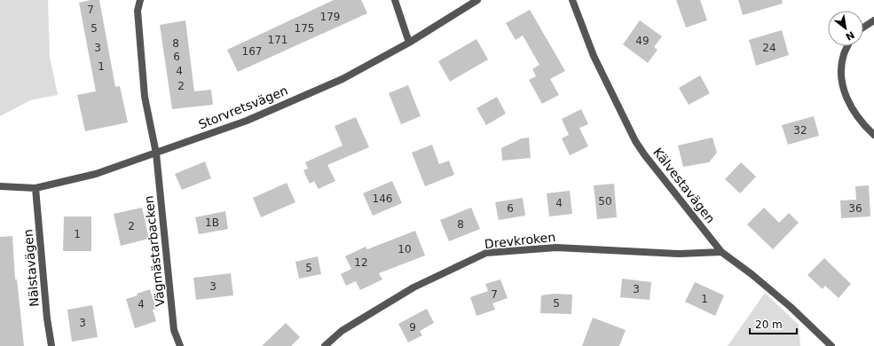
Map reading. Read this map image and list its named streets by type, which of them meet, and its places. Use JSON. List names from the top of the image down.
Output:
{
  "streets": {
    "street": [
      "Storvretsvägen",
      "Kälvestavägen",
      "Drevkroken",
      "Vägmästarbacken",
      "Nälstavägen"
    ]
  },
  "crossings": [
    ["Storvretsvägen", "Vägmästarbacken"],
    ["Storvretsvägen", "Nälstavägen"],
    ["Kälvestavägen", "Drevkroken"]
  ],
  "house_numbers": [
    "7",
    "179",
    "5",
    "175",
    "171",
    "49",
    "8",
    "3",
    "24",
    "167",
    "6",
    "1",
    "4",
    "2",
    "32",
    "146",
    "50",
    "4",
    "6",
    "36",
    "1B",
    "8",
    "2",
    "1",
    "10",
    "12",
    "5",
    "3",
    "3",
    "7",
    "1",
    "5",
    "4",
    "3",
    "9"
  ],
  "scale_bar": "20 m",
  "north": "bottom right"
}
